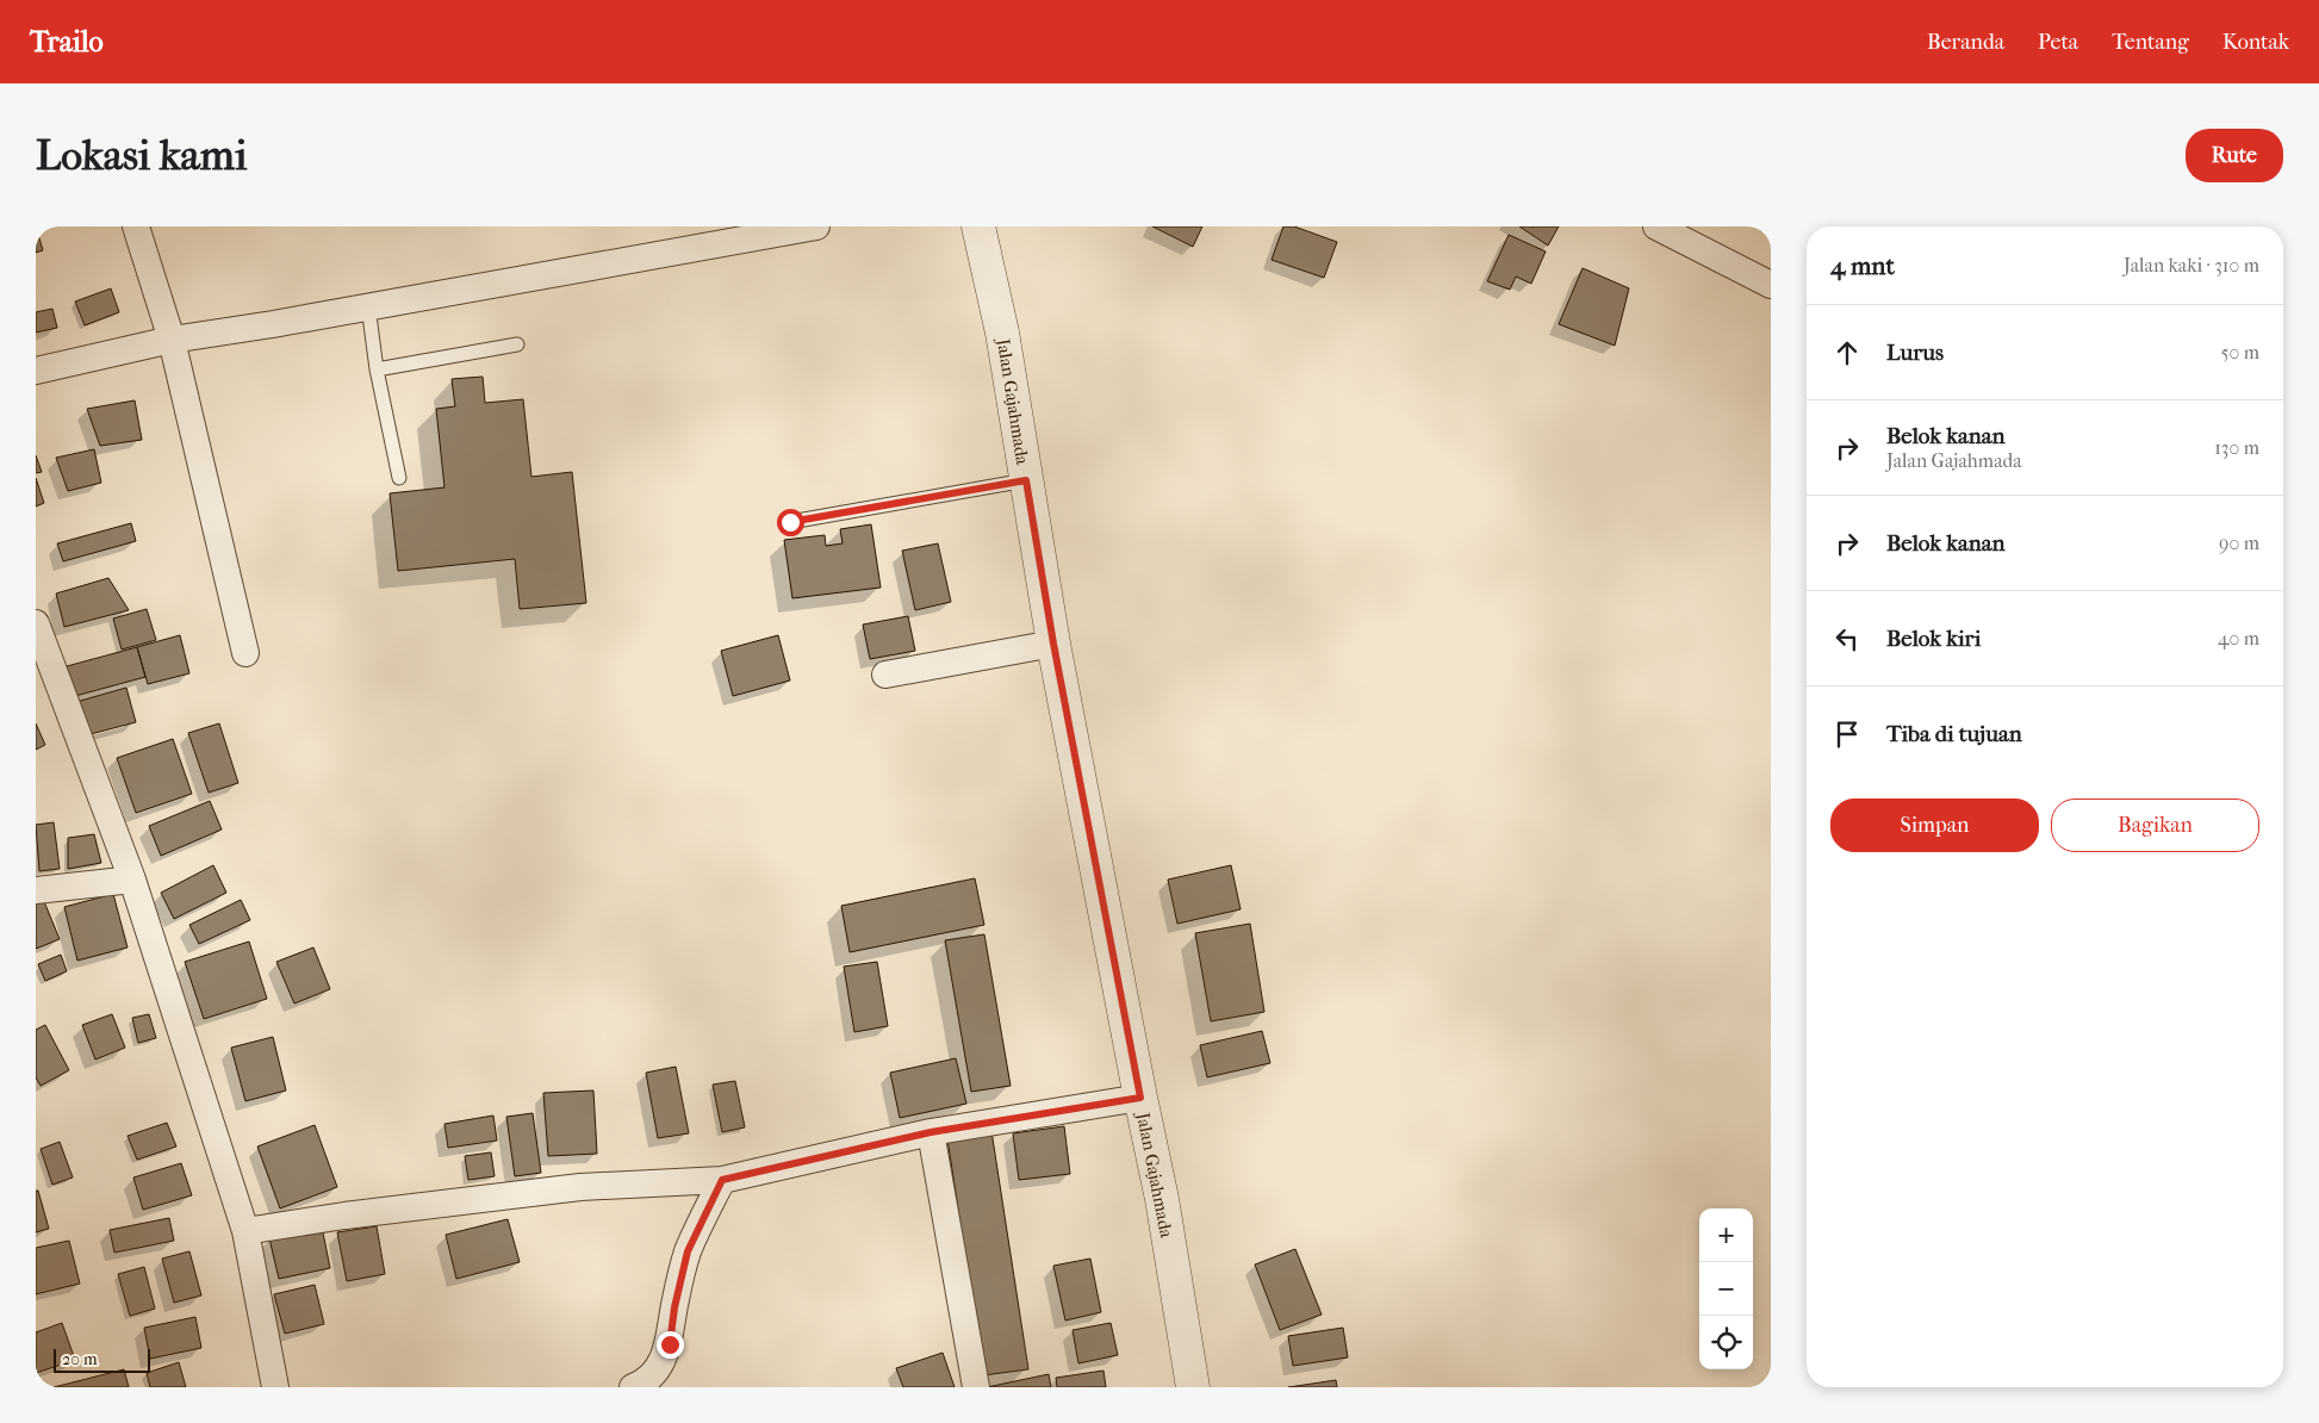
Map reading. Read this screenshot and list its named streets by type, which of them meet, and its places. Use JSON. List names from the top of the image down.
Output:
{
  "streets": {
    "street": ["Jalan Gajahmada"]
  },
  "scale_bar": "20 m",
  "page": {
    "header": "Trailo",
    "nav": [
      "Beranda",
      "Peta",
      "Tentang",
      "Kontak"
    ],
    "buttons": [
      "Rute",
      ["Simpan", "Bagikan"]
    ],
    "title": "Lokasi kami",
    "heading": ["4 mnt", "Jalan kaki · 310 m"],
    "list": [
      ["Lurus", "50 m"],
      ["Belok kanan", "Jalan Gajahmada", "130 m"],
      ["Belok kanan", "90 m"],
      ["Belok kiri", "40 m"],
      "Tiba di tujuan"
    ],
    "map_buttons": ["+", "−"],
    "scale": "20 m"
  }
}
